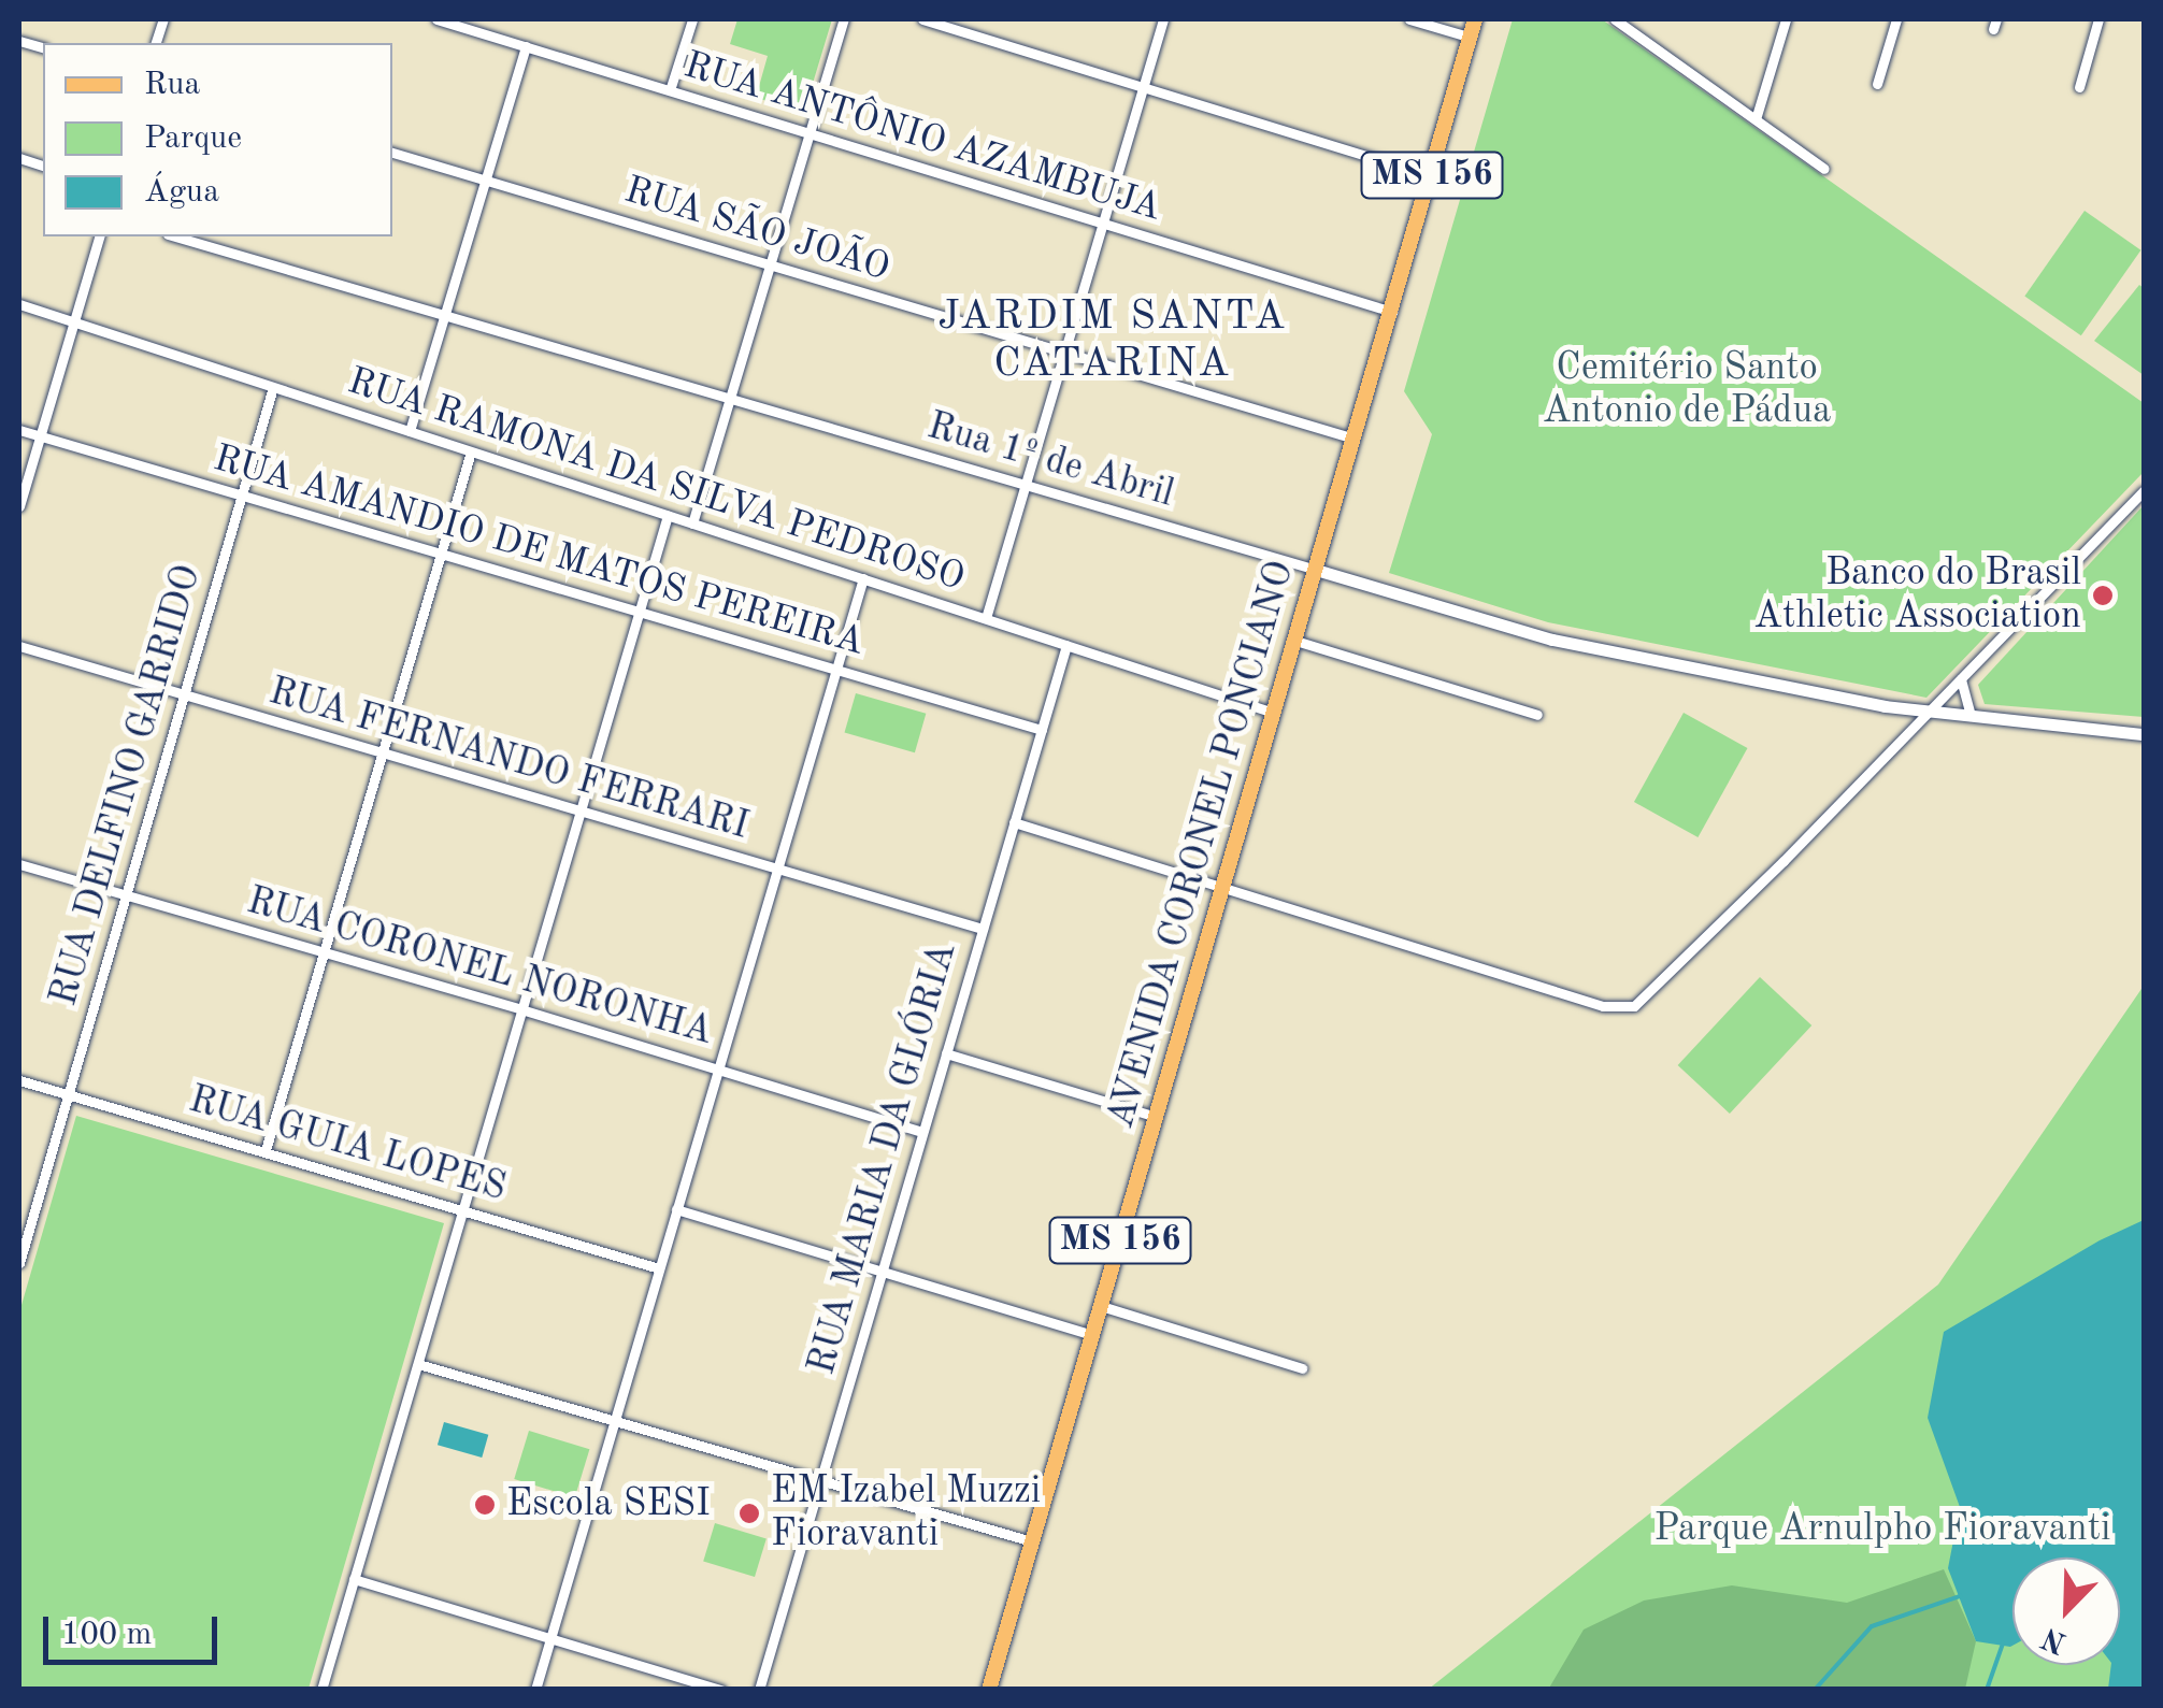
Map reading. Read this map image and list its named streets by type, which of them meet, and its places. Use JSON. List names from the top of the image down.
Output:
{
  "streets": {
    "main road": ["MS 156", "AVENIDA CORONEL PONCIANO"],
    "street": [
      "RUA ANTÔNIO AZAMBUJA",
      "RUA SÃO JOÃO",
      "Rua 1º de Abril",
      "RUA RAMONA DA SILVA PEDROSO",
      "RUA AMANDIO DE MATOS PEREIRA",
      "RUA FERNANDO FERRARI",
      "RUA DELFINO GARRIDO",
      "RUA CORONEL NORONHA",
      "RUA GUIA LOPES",
      "RUA MARIA DA GLÓRIA"
    ]
  },
  "crossings": [
    ["RUA ANTÔNIO AZAMBUJA", "AVENIDA CORONEL PONCIANO"],
    ["RUA SÃO JOÃO", "AVENIDA CORONEL PONCIANO"],
    ["Rua 1º de Abril", "AVENIDA CORONEL PONCIANO"],
    ["RUA RAMONA DA SILVA PEDROSO", "RUA DELFINO GARRIDO"],
    ["RUA RAMONA DA SILVA PEDROSO", "AVENIDA CORONEL PONCIANO"],
    ["RUA RAMONA DA SILVA PEDROSO", "RUA MARIA DA GLÓRIA"],
    ["RUA AMANDIO DE MATOS PEREIRA", "RUA DELFINO GARRIDO"],
    ["RUA AMANDIO DE MATOS PEREIRA", "RUA MARIA DA GLÓRIA"],
    ["RUA FERNANDO FERRARI", "RUA DELFINO GARRIDO"],
    ["RUA FERNANDO FERRARI", "RUA MARIA DA GLÓRIA"],
    ["RUA DELFINO GARRIDO", "RUA CORONEL NORONHA"],
    ["RUA DELFINO GARRIDO", "RUA GUIA LOPES"],
    ["RUA CORONEL NORONHA", "RUA MARIA DA GLÓRIA"]
  ],
  "districts": ["JARDIM SANTA CATARINA"],
  "parks": ["Cemitério Santo Antonio de Pádua", "Parque Arnulpho Fioravanti"],
  "places": ["Banco do Brasil Athletic Association", "Escola SESI", "EM Izabel Muzzi Fioravanti"],
  "legend": ["Rua", "Parque", "Água"],
  "scale_bar": "100 m",
  "north": "bottom left"
}
